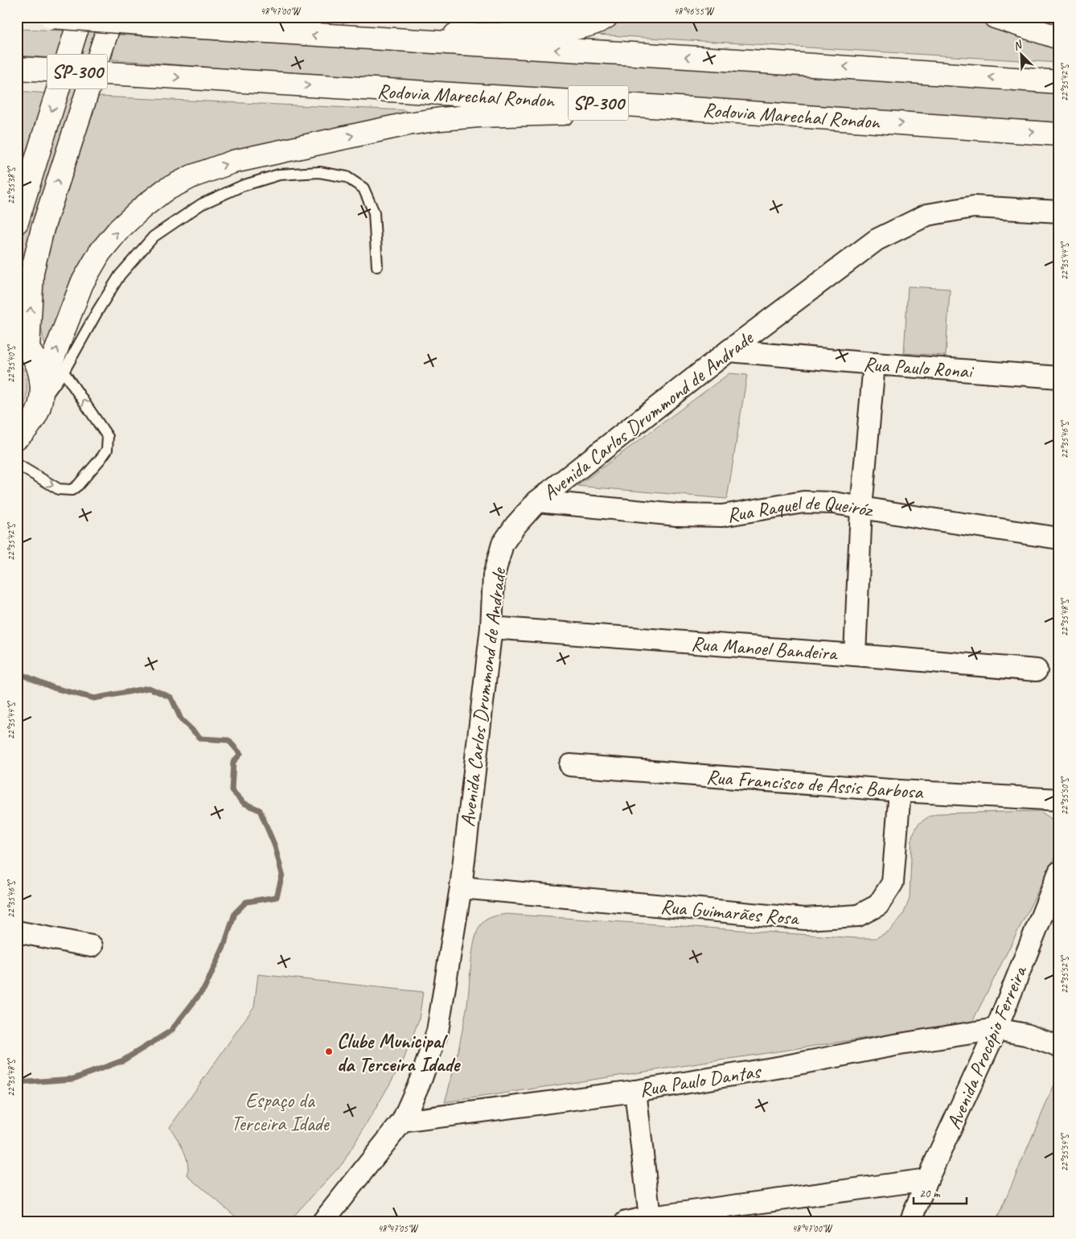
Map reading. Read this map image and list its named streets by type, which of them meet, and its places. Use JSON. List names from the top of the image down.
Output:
{
  "streets": {
    "main road": ["SP-300", "Rodovia Marechal Rondon"],
    "street": [
      "Rua Paulo Ronai",
      "Avenida Carlos Drummond de Andrade",
      "Rua Raquel de Queiróz",
      "Rua Manoel Bandeira",
      "Rua Francisco de Assis Barbosa",
      "Rua Guimarães Rosa",
      "Avenida Procópio Ferreira",
      "Rua Paulo Dantas"
    ]
  },
  "crossings": [
    ["Rua Paulo Ronai", "Avenida Carlos Drummond de Andrade"],
    ["Avenida Carlos Drummond de Andrade", "Rua Raquel de Queiróz"],
    ["Avenida Carlos Drummond de Andrade", "Rua Manoel Bandeira"],
    ["Avenida Carlos Drummond de Andrade", "Rua Guimarães Rosa"],
    ["Avenida Carlos Drummond de Andrade", "Rua Paulo Dantas"],
    ["Rua Francisco de Assis Barbosa", "Rua Guimarães Rosa"],
    ["Avenida Procópio Ferreira", "Rua Paulo Dantas"]
  ],
  "parks": ["Espaço da Terceira Idade"],
  "places": ["Clube Municipal da Terceira Idade"],
  "scale_bar": "20 m",
  "north": "top left",
  "coordinates": [
    "48°47'00\"W",
    "48°46'55\"W",
    "22°35'42\"S",
    "22°35'38\"S",
    "22°35'44\"S",
    "22°35'40\"S",
    "22°35'46\"S",
    "22°35'48\"S",
    "22°35'50\"S",
    "22°35'52\"S",
    "22°35'54\"S",
    "48°47'05\"W"
  ]
}
